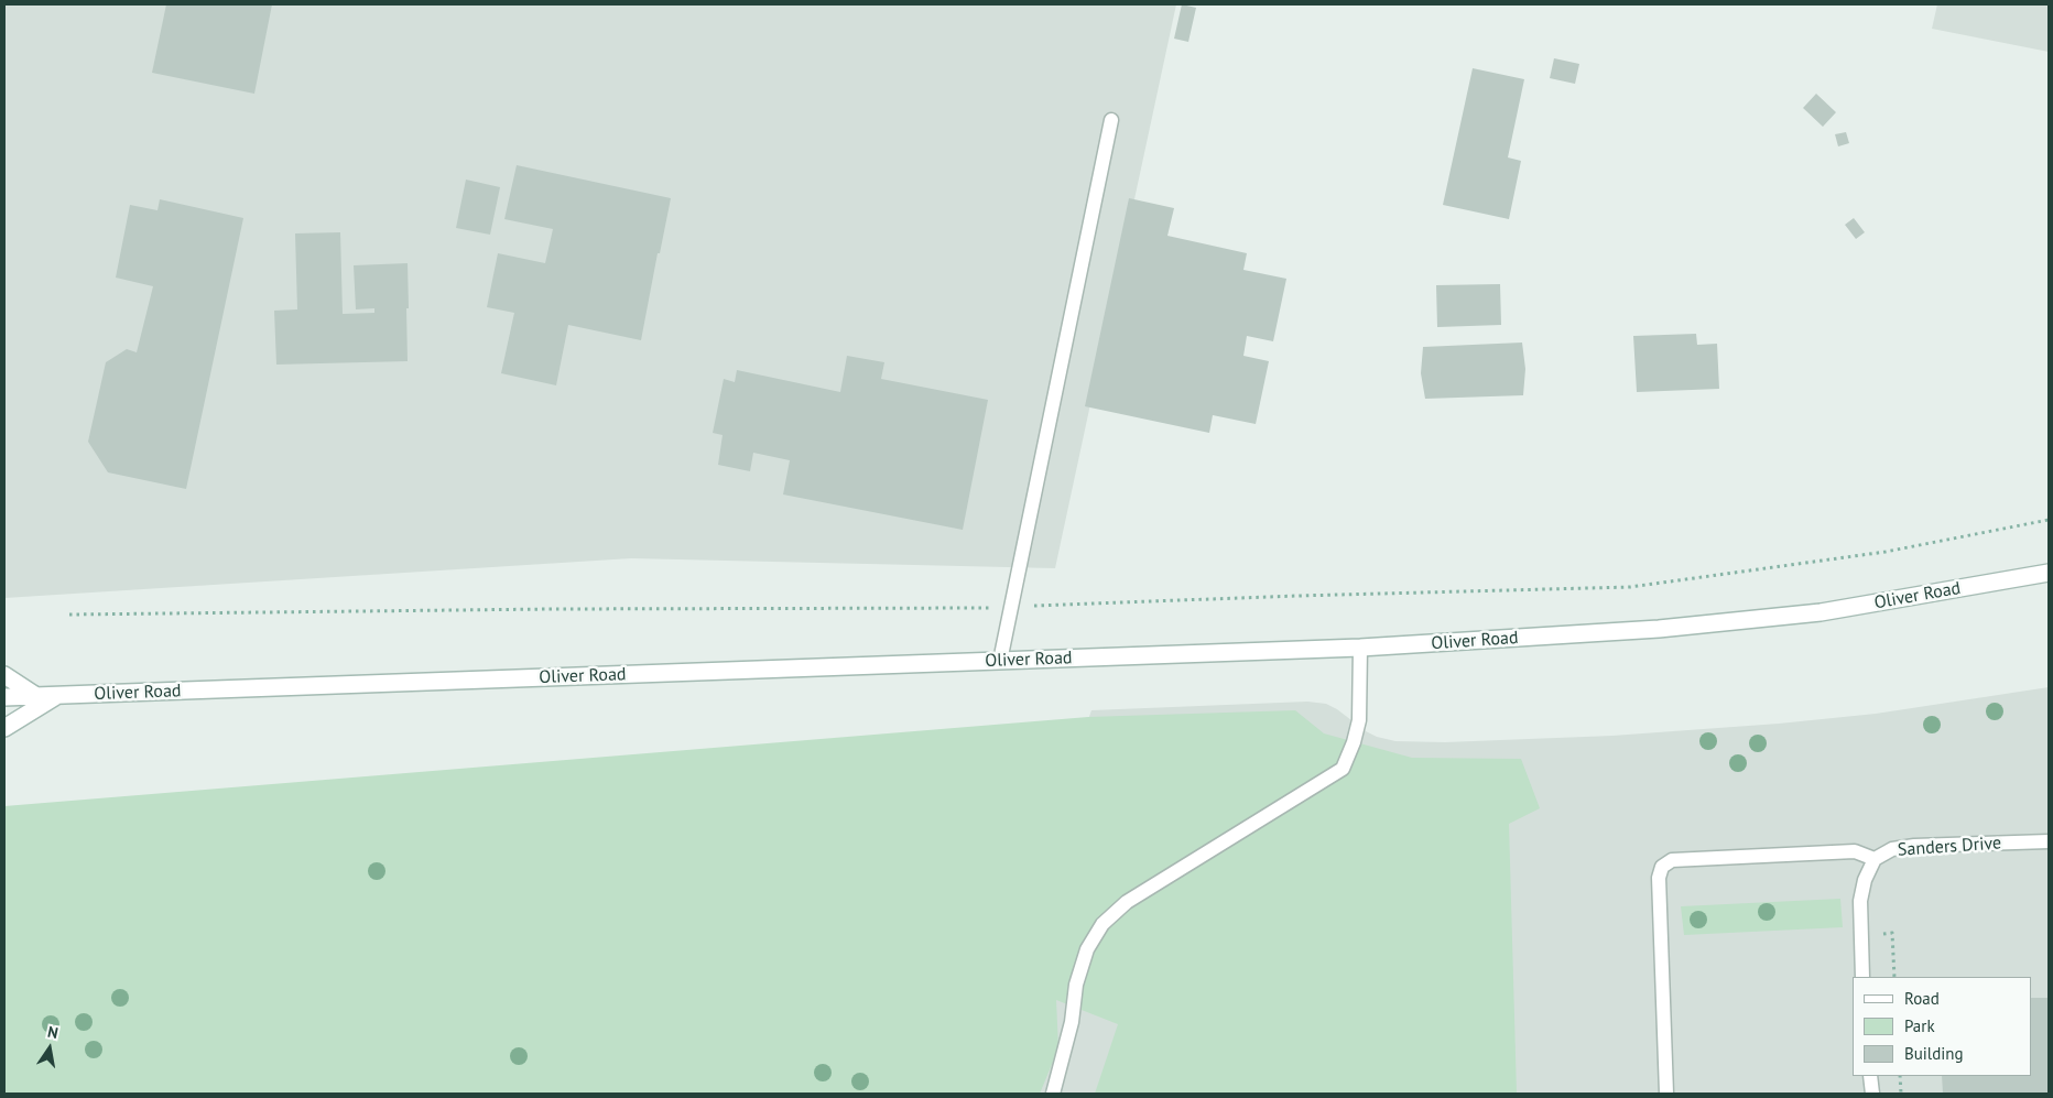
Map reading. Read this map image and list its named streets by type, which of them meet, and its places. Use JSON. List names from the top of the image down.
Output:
{
  "streets": {
    "main road": ["Oliver Road"],
    "lane": ["Sanders Drive"]
  },
  "legend": ["Road", "Park", "Building"],
  "north": "top"
}
